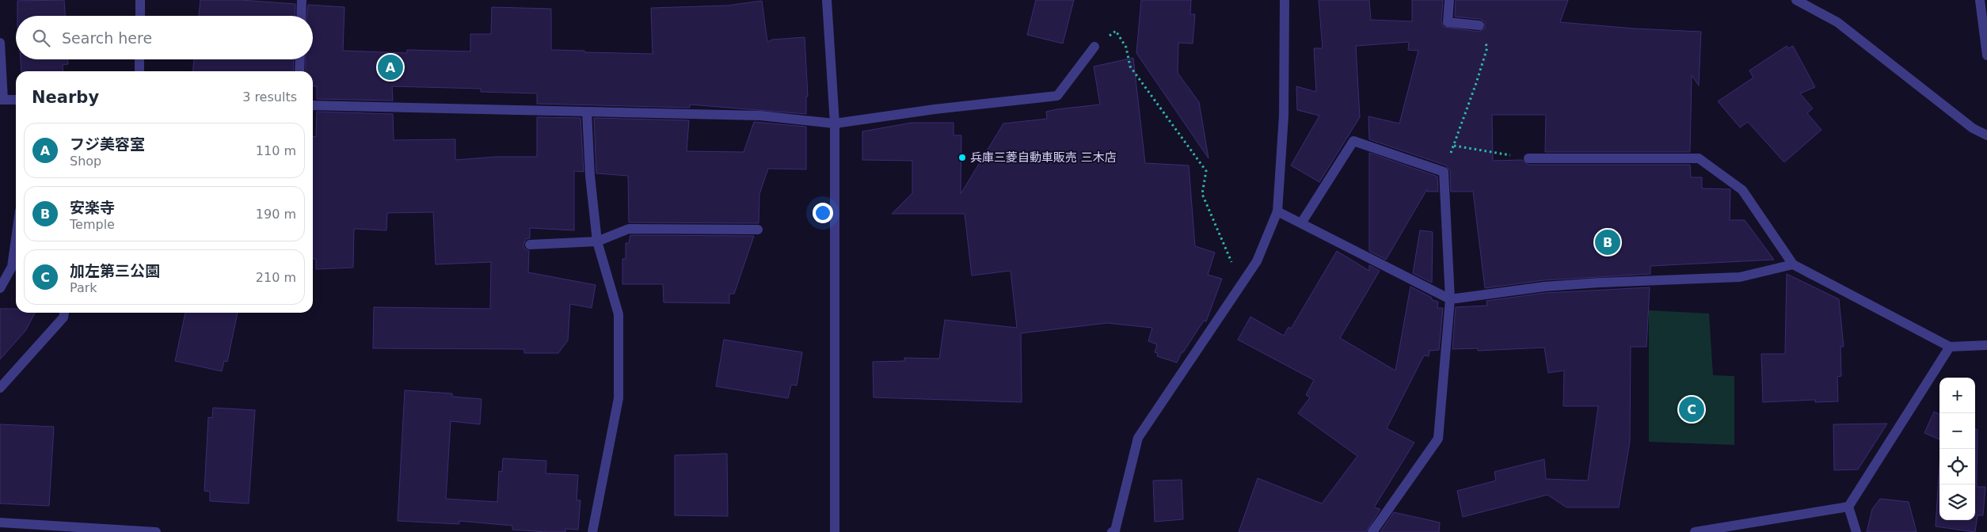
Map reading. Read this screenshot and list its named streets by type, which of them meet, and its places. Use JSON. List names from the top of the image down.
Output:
{
  "places": ["兵庫三菱自動車販売 三木店"],
  "page": {
    "search": "Search here",
    "pins": ["A", "B", "C"],
    "heading": ["Nearby", "3 results"],
    "list": [
      {
        "mark": "A",
        "name": "フジ美容室",
        "note": "Shop",
        "value": "110 m"
      },
      {
        "mark": "B",
        "name": "安楽寺",
        "note": "Temple",
        "value": "190 m"
      },
      {
        "mark": "C",
        "name": "加左第三公園",
        "note": "Park",
        "value": "210 m"
      }
    ],
    "map_buttons": ["+", "−"]
  }
}
